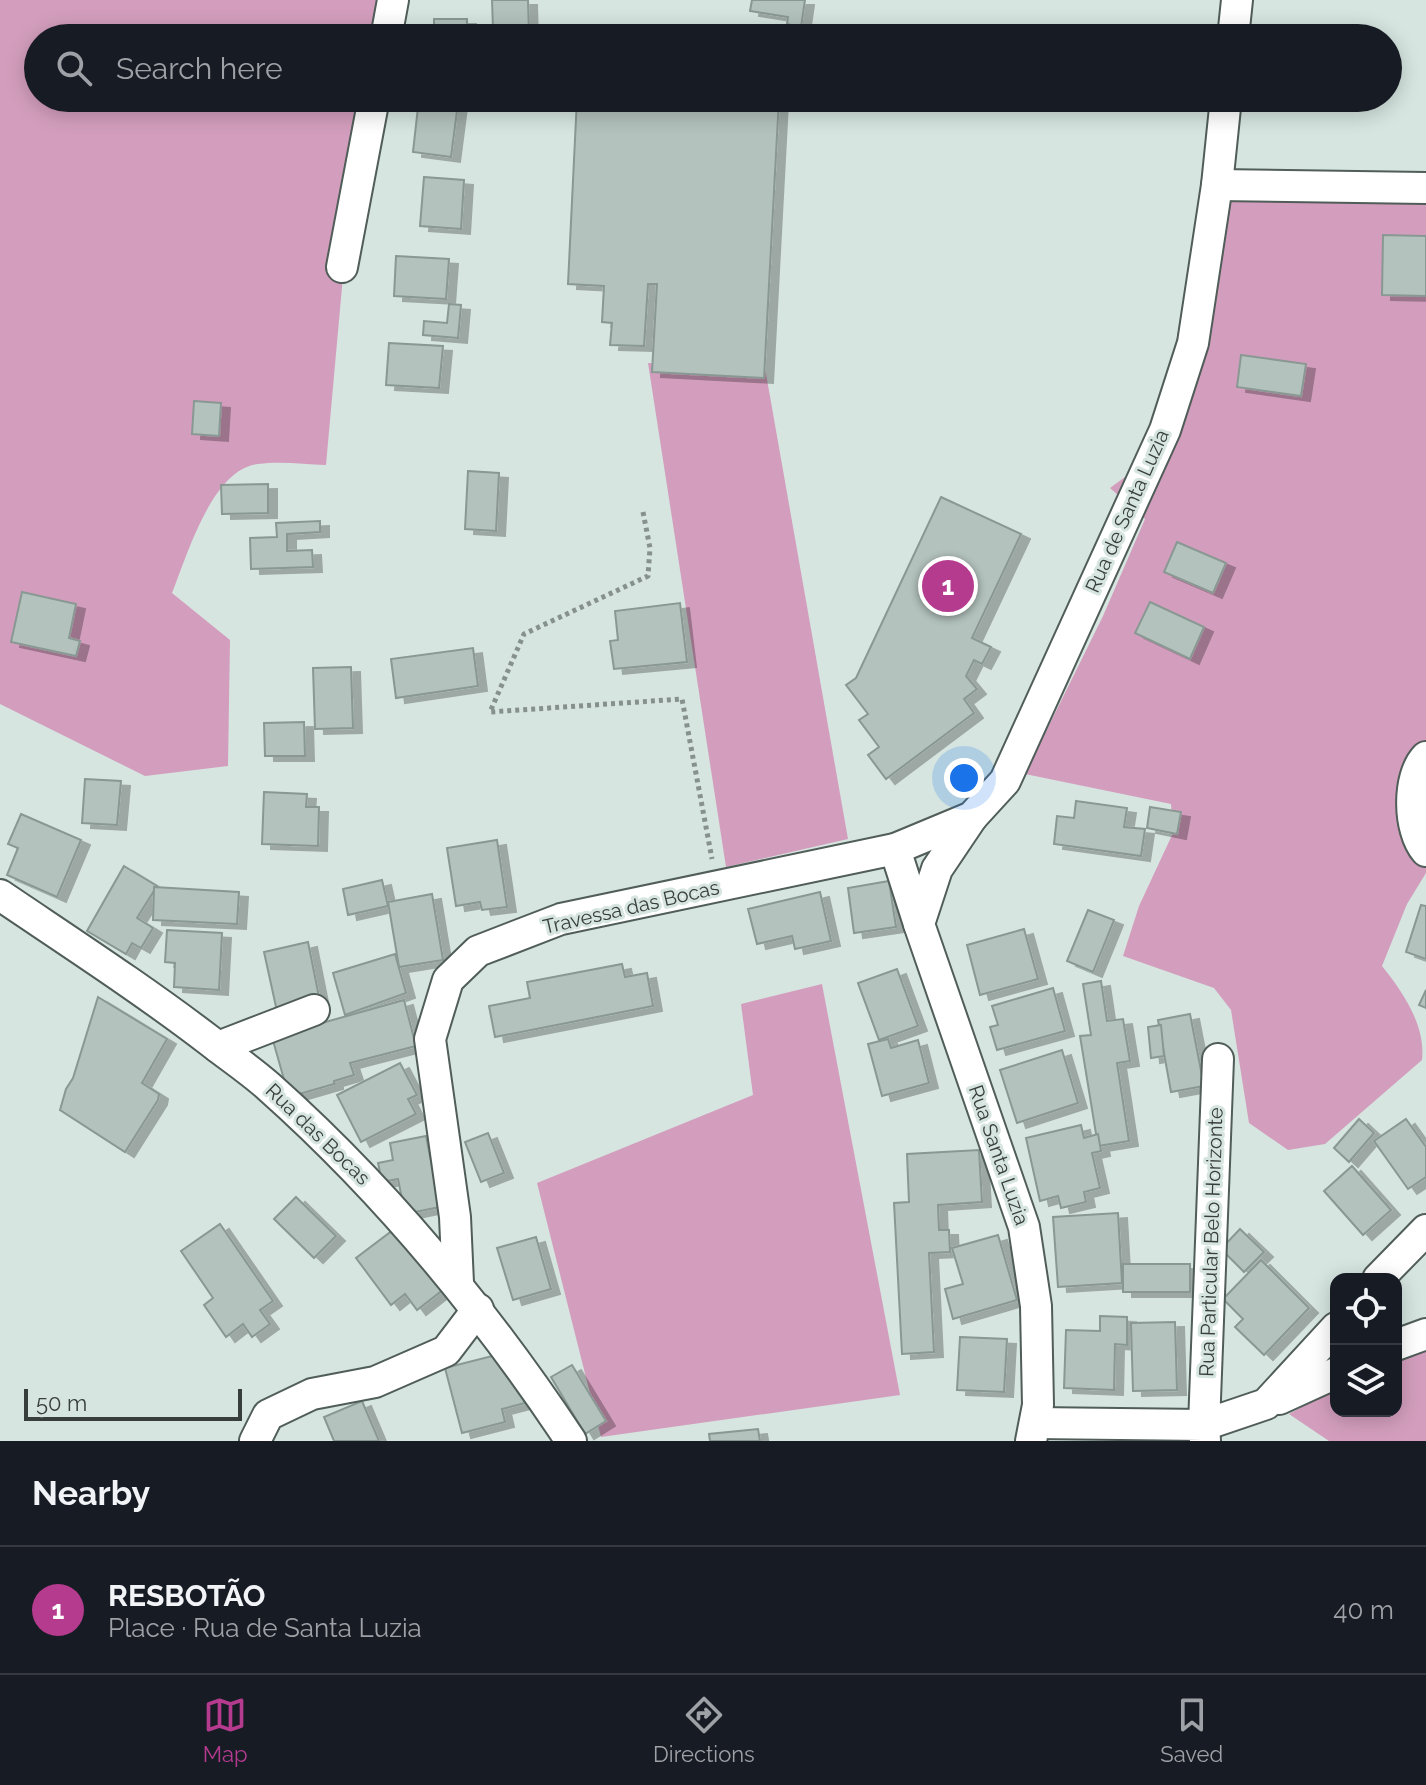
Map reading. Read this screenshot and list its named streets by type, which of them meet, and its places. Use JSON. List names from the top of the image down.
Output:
{
  "streets": {
    "street": [
      "Rua de Santa Luzia",
      "Travessa das Bocas",
      "Rua das Bocas",
      "Rua Santa Luzia",
      "Rua Particular Belo Horizonte"
    ]
  },
  "crossings": [
    ["Rua de Santa Luzia", "Travessa das Bocas"],
    ["Rua de Santa Luzia", "Rua Santa Luzia"],
    ["Travessa das Bocas", "Rua das Bocas"],
    ["Travessa das Bocas", "Rua Santa Luzia"]
  ],
  "scale_bar": "50 m",
  "page": {
    "search": "Search here",
    "pins": "1",
    "scale": "50 m",
    "heading": "Nearby",
    "list": [
      {
        "mark": "1",
        "name": "RESBOTÃO",
        "note": "Place · Rua de Santa Luzia",
        "value": "40 m"
      }
    ],
    "nav": ["Map", "Directions", "Saved"]
  }
}
